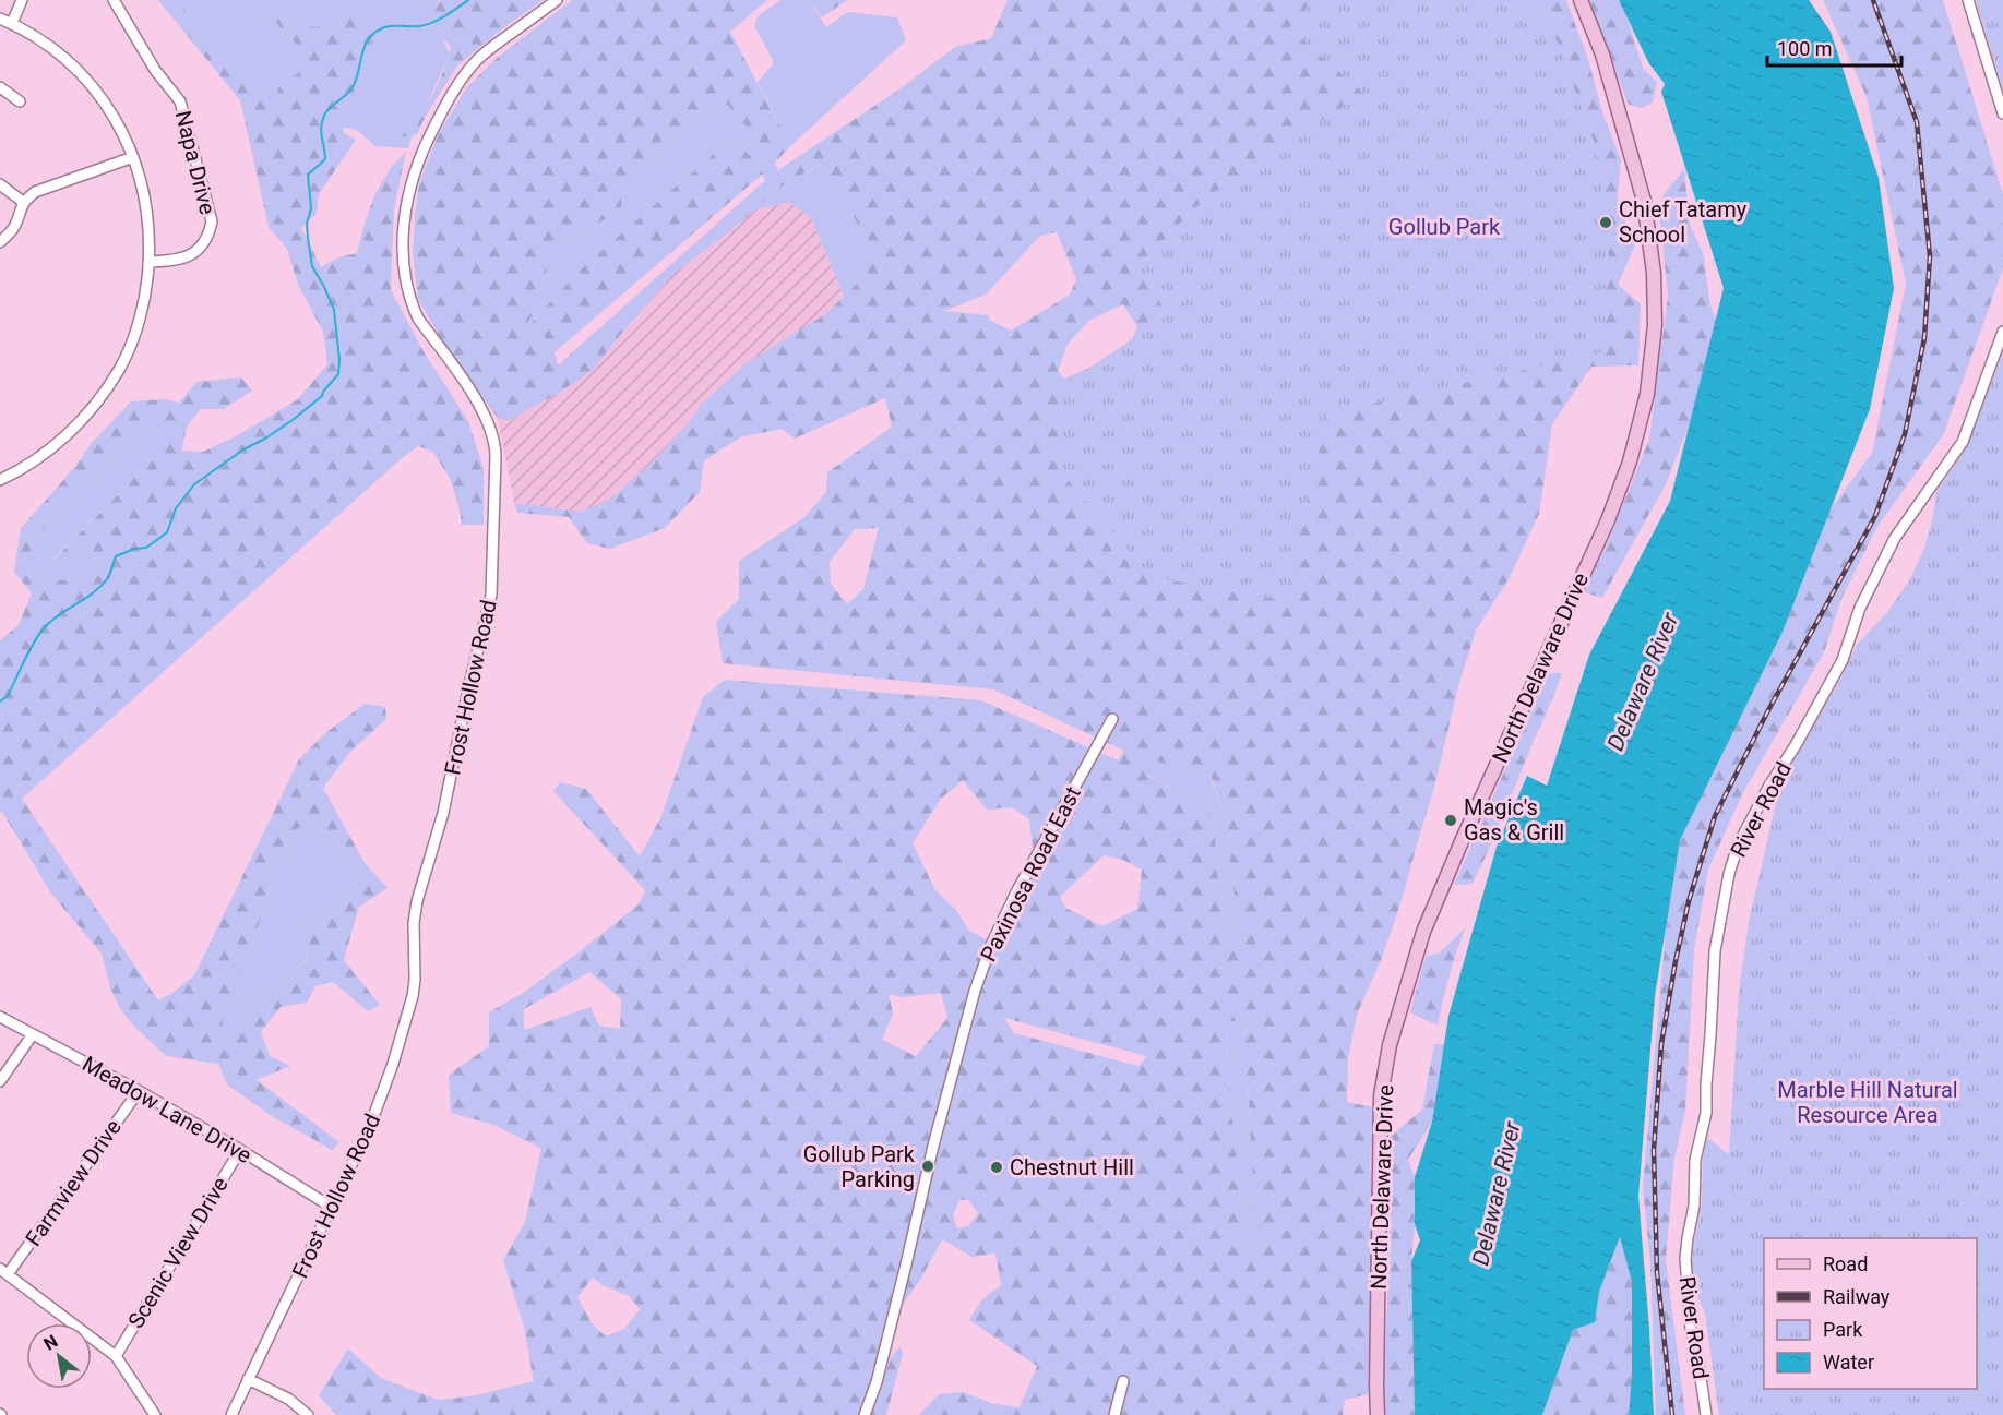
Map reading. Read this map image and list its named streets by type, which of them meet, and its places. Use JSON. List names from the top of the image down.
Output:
{
  "streets": {
    "main road": ["North Delaware Drive"],
    "street": [
      "Napa Drive",
      "Frost Hollow Road",
      "River Road",
      "Paxinosa Road East",
      "Meadow Lane Drive",
      "Farmview Drive",
      "Scenic View Drive"
    ]
  },
  "crossings": [
    ["Frost Hollow Road", "Meadow Lane Drive"],
    ["Meadow Lane Drive", "Farmview Drive"],
    ["Meadow Lane Drive", "Scenic View Drive"]
  ],
  "water": ["Delaware River"],
  "parks": ["Gollub Park", "Marble Hill Natural Resource Area"],
  "places": [
    "Chief Tatamy School",
    "Magic's Gas & Grill",
    "Gollub Park Parking",
    "Chestnut Hill"
  ],
  "legend": [
    "Road",
    "Railway",
    "Park",
    "Water"
  ],
  "scale_bar": "100 m",
  "north": "top left"
}
